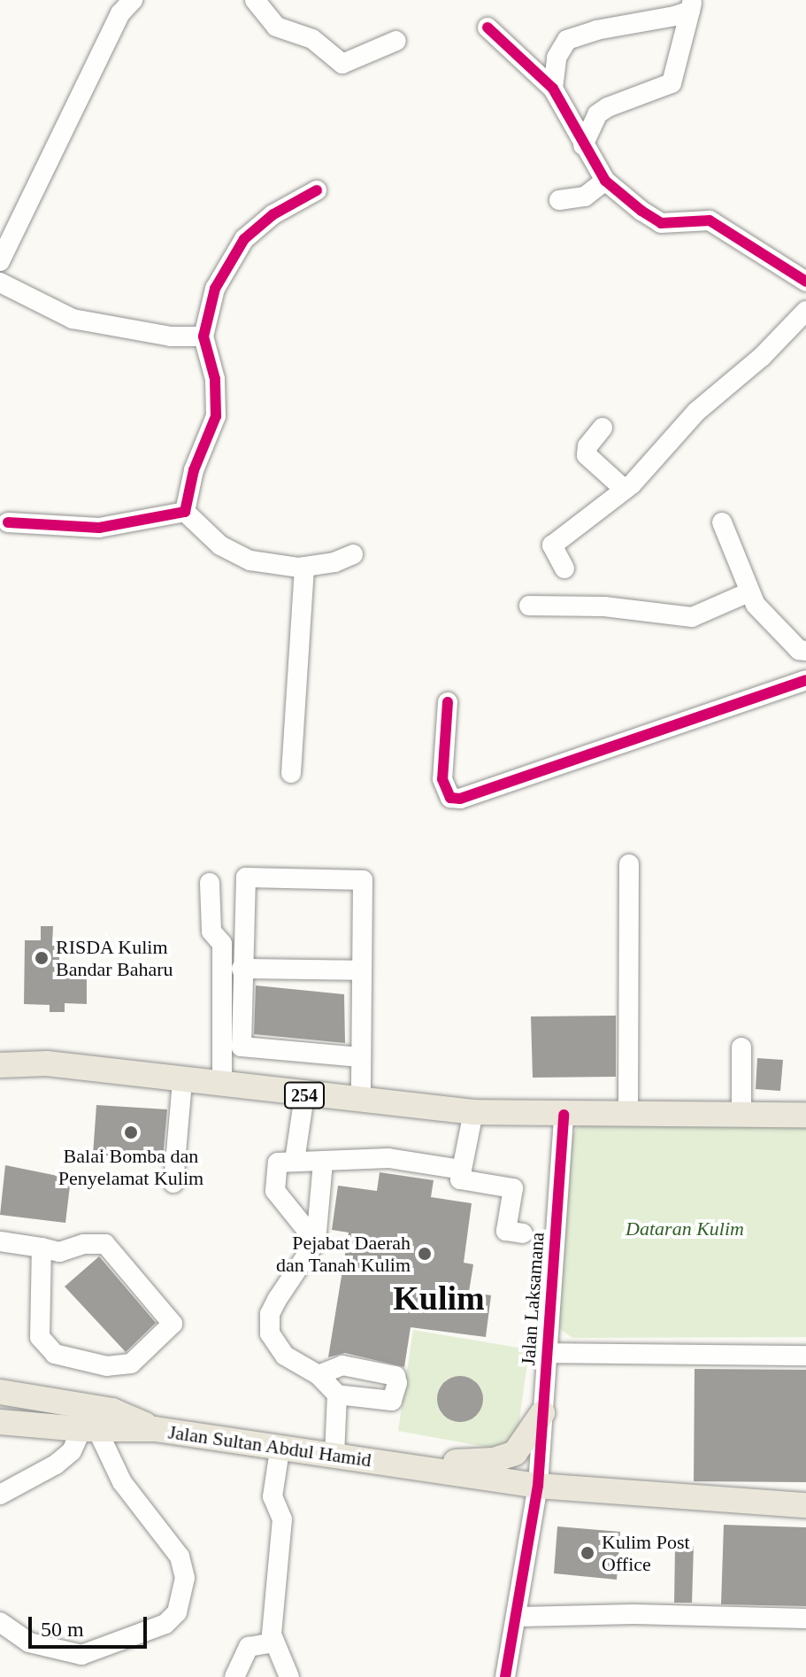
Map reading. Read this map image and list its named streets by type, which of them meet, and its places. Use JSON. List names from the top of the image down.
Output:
{
  "streets": {
    "main road": ["254", "Jalan Sultan Abdul Hamid"],
    "street": ["Jalan Laksamana"]
  },
  "crossings": [
    ["254", "Jalan Laksamana"],
    ["Jalan Laksamana", "Jalan Sultan Abdul Hamid"]
  ],
  "districts": ["Kulim"],
  "parks": ["Dataran Kulim"],
  "places": [
    "RISDA Kulim Bandar Baharu",
    "Balai Bomba dan Penyelamat Kulim",
    "Pejabat Daerah dan Tanah Kulim",
    "Kulim Post Office"
  ],
  "scale_bar": "50 m"
}
